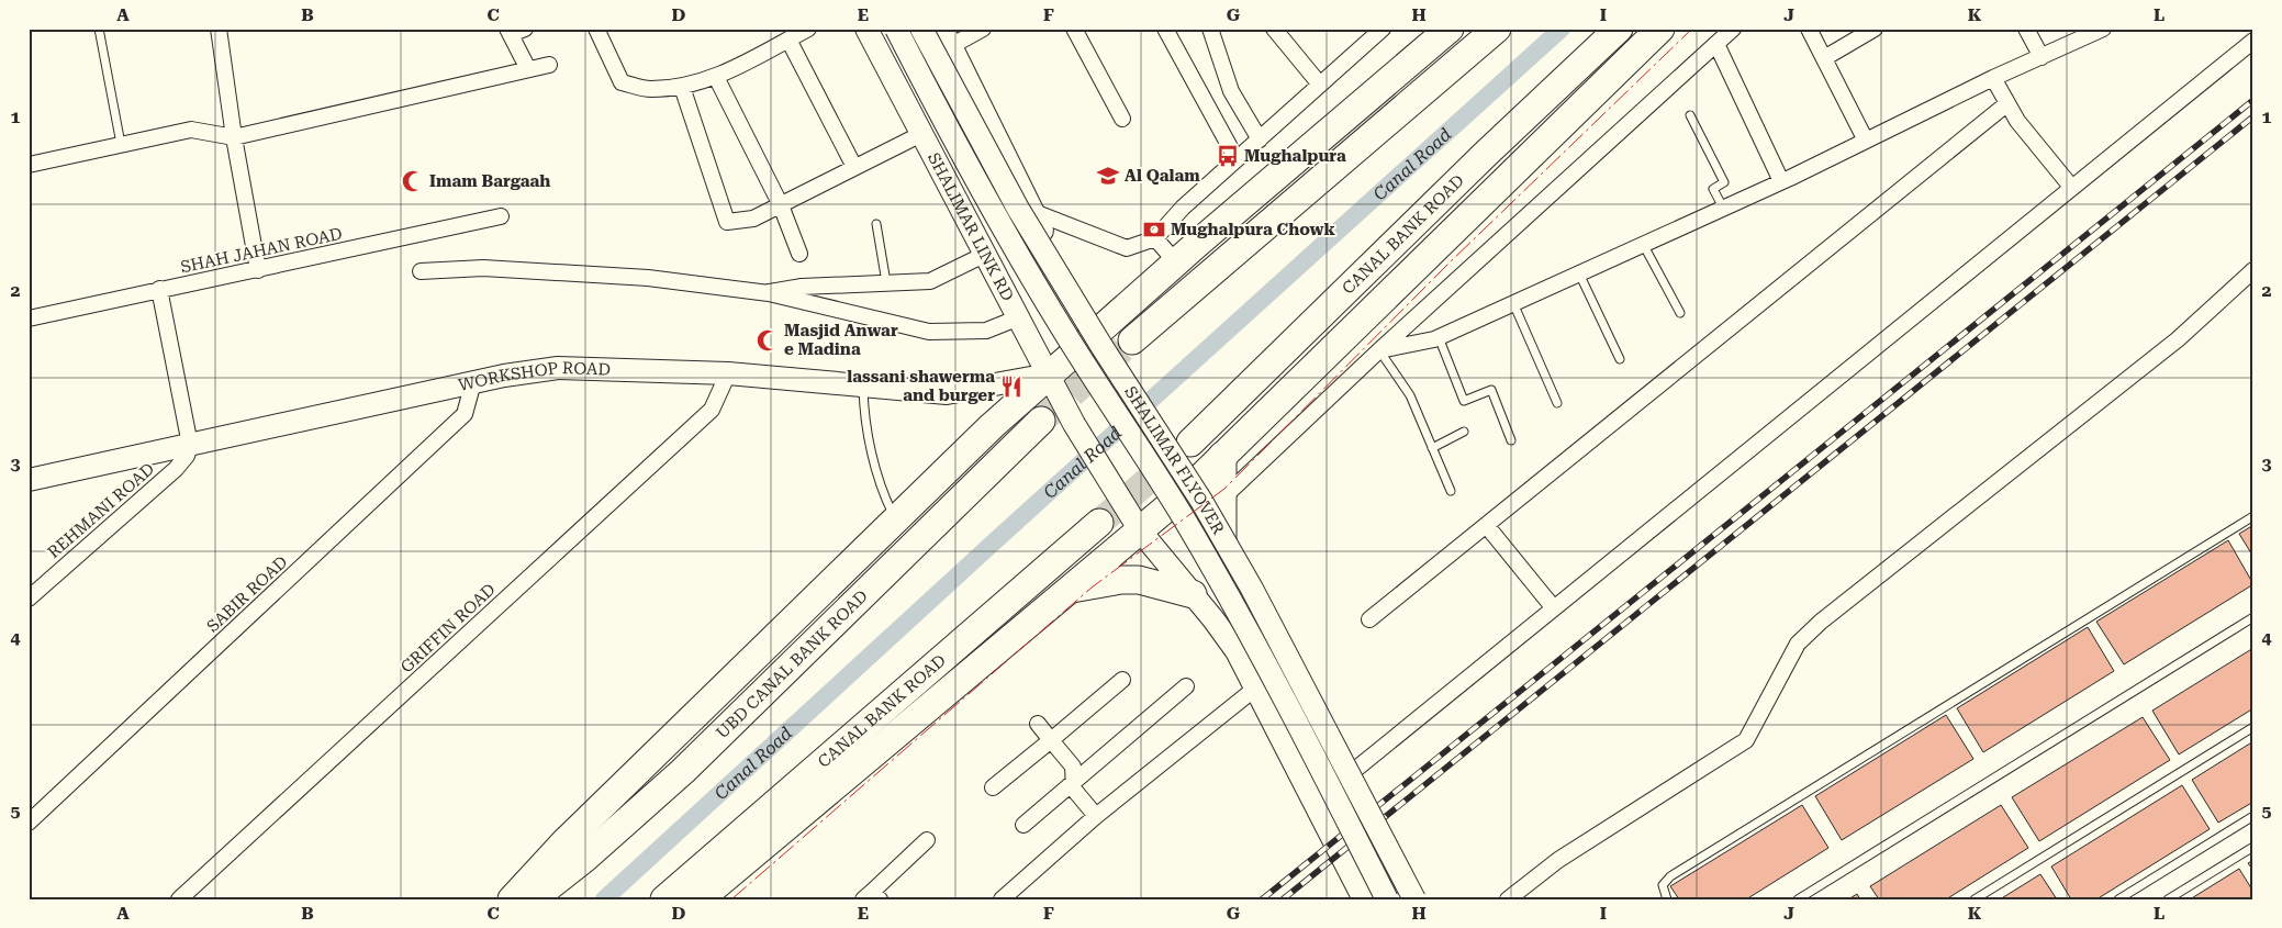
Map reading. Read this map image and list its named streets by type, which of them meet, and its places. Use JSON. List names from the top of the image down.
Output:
{
  "streets": {
    "highway": ["CANAL BANK ROAD", "UBD CANAL BANK ROAD"],
    "main road": ["SHALIMAR LINK RD", "WORKSHOP ROAD", "SHALIMAR FLYOVER"],
    "street": [
      "SHAH JAHAN ROAD",
      "REHMANI ROAD",
      "SABIR ROAD",
      "GRIFFIN ROAD"
    ]
  },
  "crossings": [
    ["SHALIMAR LINK RD", "WORKSHOP ROAD"],
    ["WORKSHOP ROAD", "REHMANI ROAD"],
    ["WORKSHOP ROAD", "SABIR ROAD"],
    ["WORKSHOP ROAD", "GRIFFIN ROAD"]
  ],
  "water": ["Canal Road"],
  "places": {
    "bus stop": ["Mughalpura"],
    "school or university": ["Al Qalam"],
    "mosque": ["Imam Bargaah", "Masjid Anwar e Madina"],
    "bank": ["Mughalpura Chowk"],
    "restaurant": ["lassani shawerma and burger"]
  },
  "grid": {
    "columns": [
      "A",
      "B",
      "C",
      "D",
      "E",
      "F",
      "G",
      "H",
      "I",
      "J",
      "K",
      "L"
    ],
    "rows": [
      "1",
      "2",
      "3",
      "4",
      "5"
    ]
  }
}
